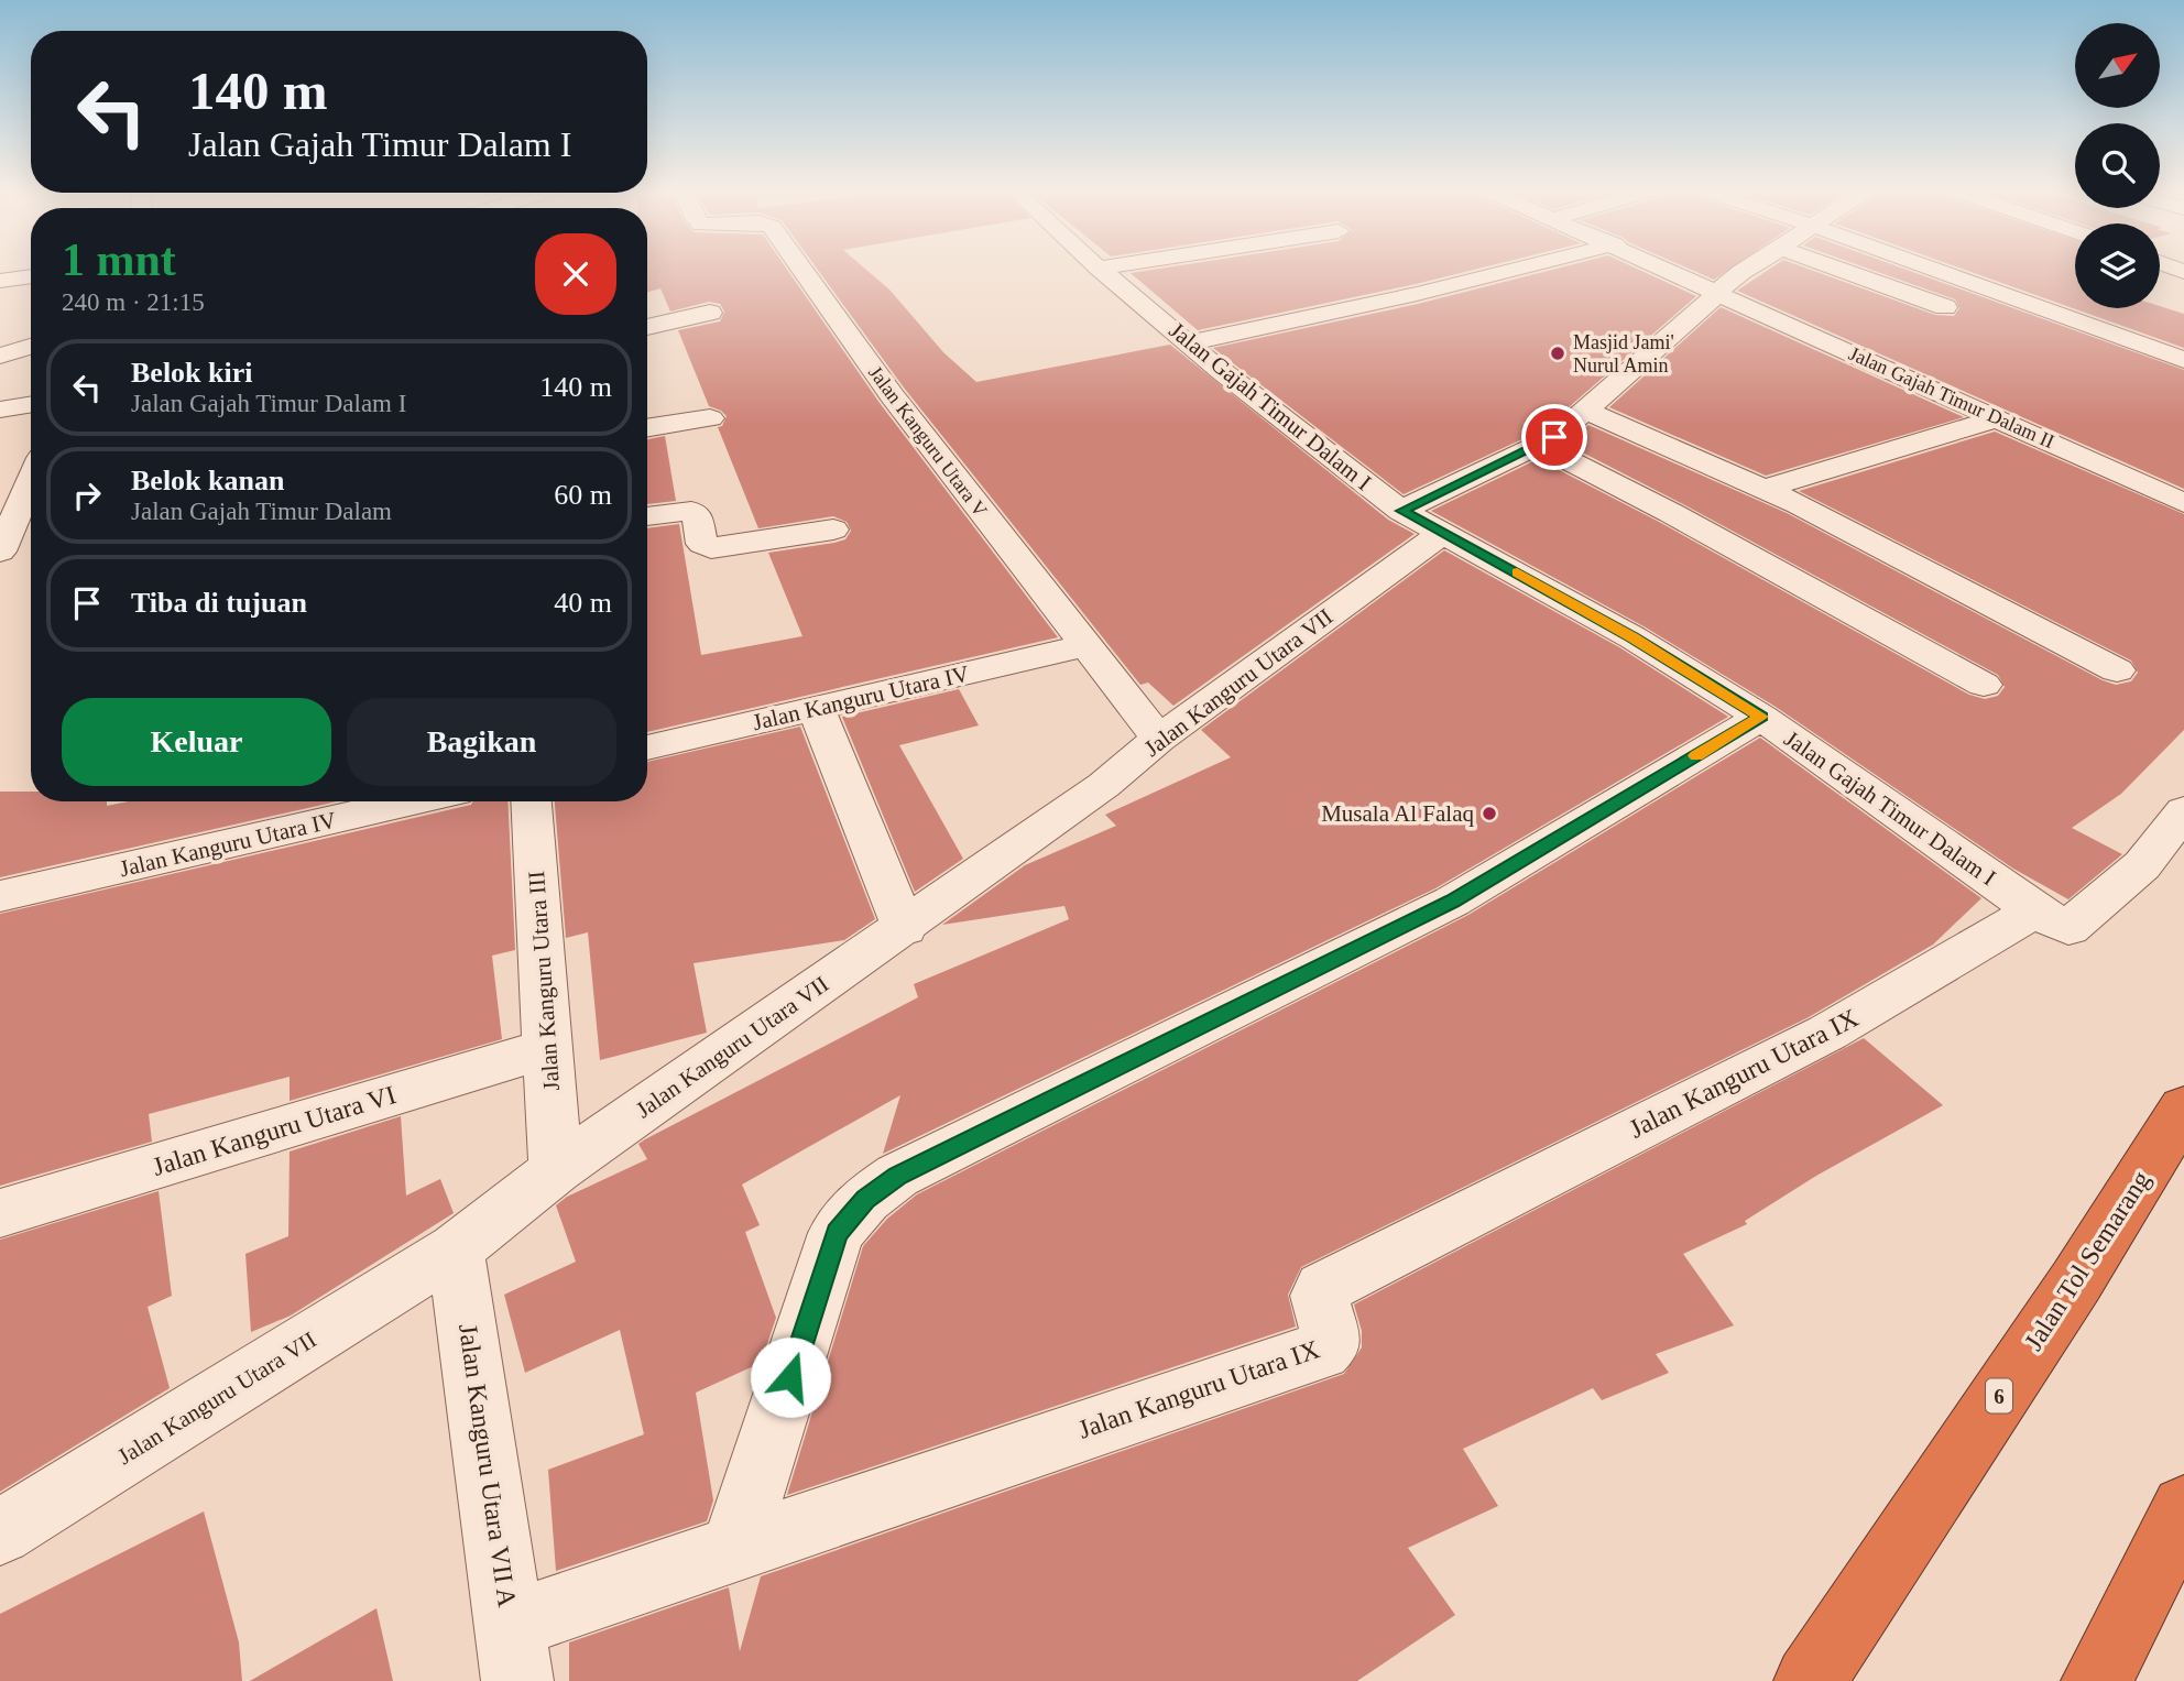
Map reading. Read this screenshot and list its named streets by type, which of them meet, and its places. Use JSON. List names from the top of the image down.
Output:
{
  "streets": {
    "highway": ["Jalan Tol Semarang", "6"],
    "street": [
      "Jalan Gajah Timur Dalam II",
      "Jalan Gajah Timur Dalam I",
      "Jalan Kanguru Utara V",
      "Jalan Kanguru Utara VII",
      "Jalan Kanguru Utara IV",
      "Jalan Kanguru Utara III",
      "Jalan Kanguru Utara IX",
      "Jalan Kanguru Utara VI",
      "Jalan Kanguru Utara VII A"
    ]
  },
  "crossings": [
    ["Jalan Gajah Timur Dalam II", "Jalan Kanguru Utara VII"],
    ["Jalan Gajah Timur Dalam I", "Jalan Kanguru Utara VII"],
    ["Jalan Gajah Timur Dalam I", "Jalan Kanguru Utara IX"],
    ["Jalan Kanguru Utara V", "Jalan Kanguru Utara VII"],
    ["Jalan Kanguru Utara V", "Jalan Kanguru Utara IV"],
    ["Jalan Kanguru Utara VII", "Jalan Kanguru Utara III"],
    ["Jalan Kanguru Utara VII", "Jalan Kanguru Utara VII A"],
    ["Jalan Kanguru Utara III", "Jalan Kanguru Utara VI"],
    ["Jalan Kanguru Utara IX", "Jalan Kanguru Utara VII A"]
  ],
  "places": ["Masjid Jami' Nurul Amin", "Musala Al Falaq"],
  "north": "top right",
  "page": {
    "turn": ["140 m", "Jalan Gajah Timur Dalam I"],
    "heading": ["1 mnt", "240 m · 21:15"],
    "list": [
      {
        "name": "Belok kiri",
        "note": "Jalan Gajah Timur Dalam I",
        "value": "140 m"
      },
      {
        "name": "Belok kanan",
        "note": "Jalan Gajah Timur Dalam",
        "value": "60 m"
      },
      {
        "name": "Tiba di tujuan",
        "value": "40 m"
      }
    ],
    "buttons": ["Keluar", "Bagikan"]
  }
}
